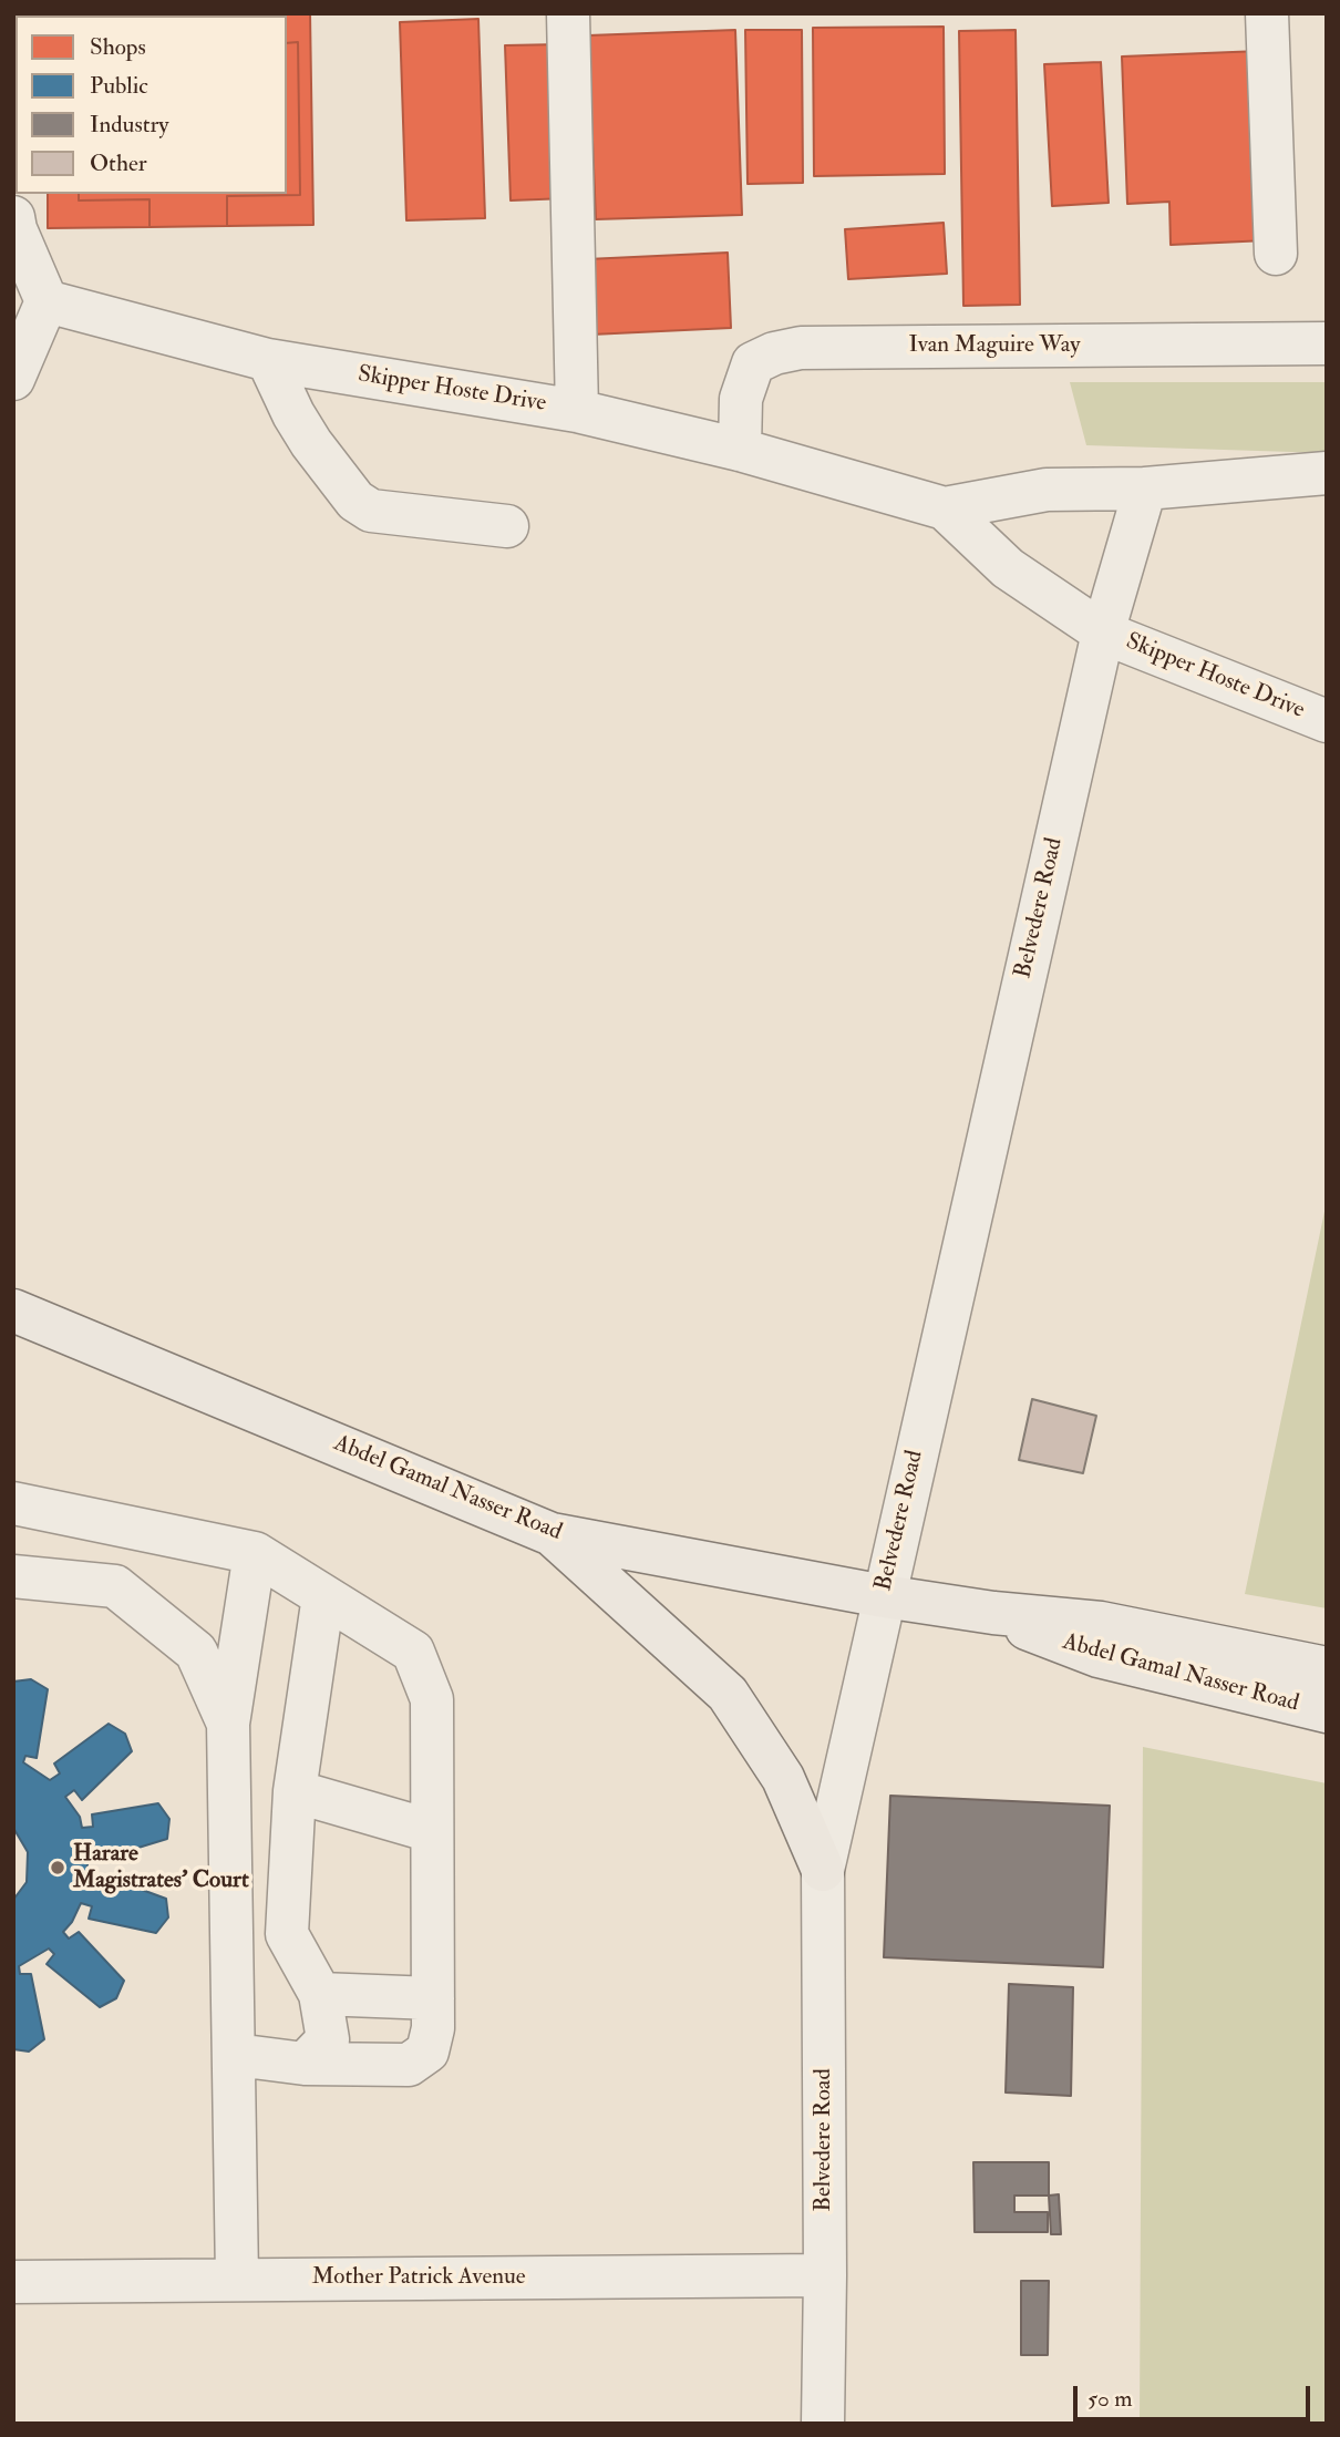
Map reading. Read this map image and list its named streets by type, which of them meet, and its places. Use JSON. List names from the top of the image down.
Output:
{
  "streets": {
    "highway": ["Abdel Gamal Nasser Road"],
    "street": [
      "Ivan Maguire Way",
      "Skipper Hoste Drive",
      "Belvedere Road",
      "Mother Patrick Avenue"
    ]
  },
  "crossings": [
    ["Ivan Maguire Way", "Skipper Hoste Drive"],
    ["Skipper Hoste Drive", "Belvedere Road"],
    ["Belvedere Road", "Abdel Gamal Nasser Road"],
    ["Belvedere Road", "Mother Patrick Avenue"]
  ],
  "places": ["Harare Magistrates’ Court"],
  "legend": [
    "Shops",
    "Public",
    "Industry",
    "Other"
  ],
  "scale_bar": "50 m"
}
